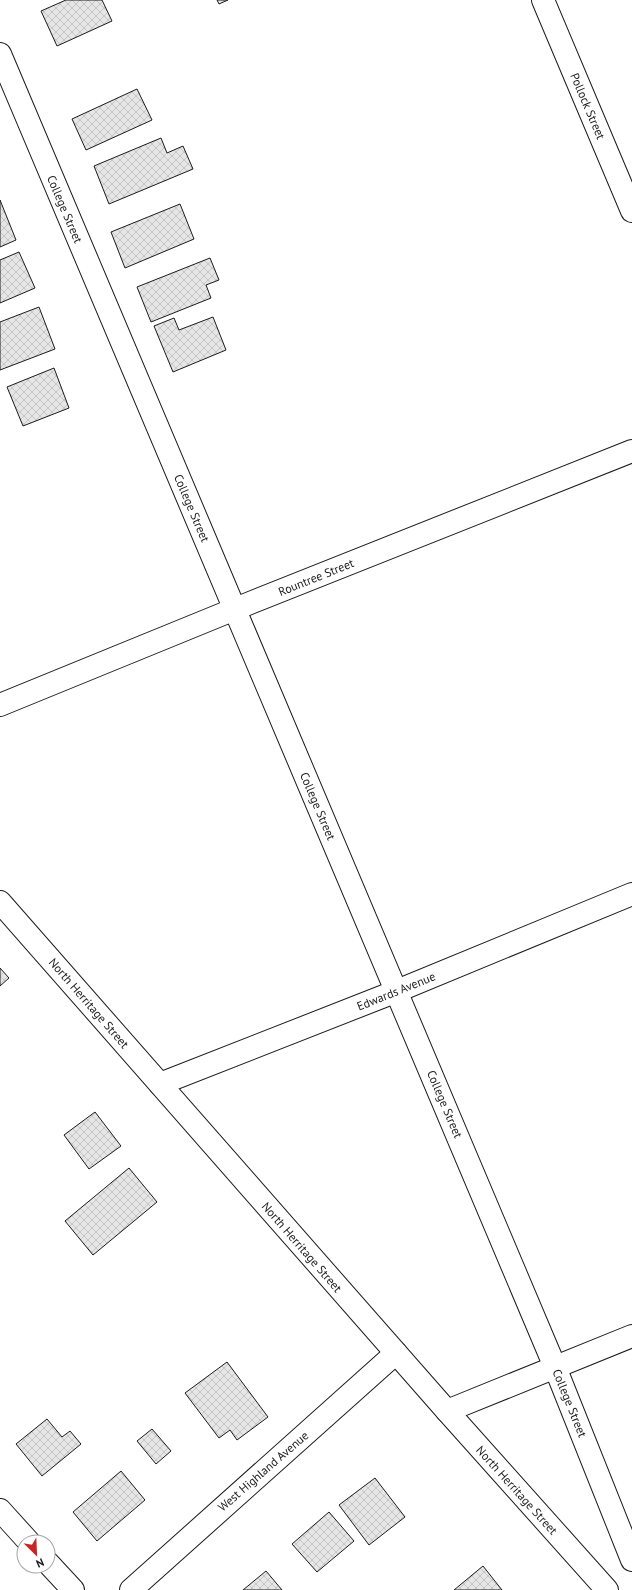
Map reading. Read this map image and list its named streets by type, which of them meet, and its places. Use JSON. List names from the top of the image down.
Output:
{
  "streets": {
    "street": [
      "Pollock Street",
      "College Street",
      "Rountree Street",
      "Edwards Avenue",
      "North Herritage Street",
      "West Highland Avenue"
    ]
  },
  "crossings": [
    ["College Street", "Rountree Street"],
    ["College Street", "Edwards Avenue"],
    ["Edwards Avenue", "North Herritage Street"],
    ["North Herritage Street", "West Highland Avenue"]
  ],
  "north": "bottom right"
}
